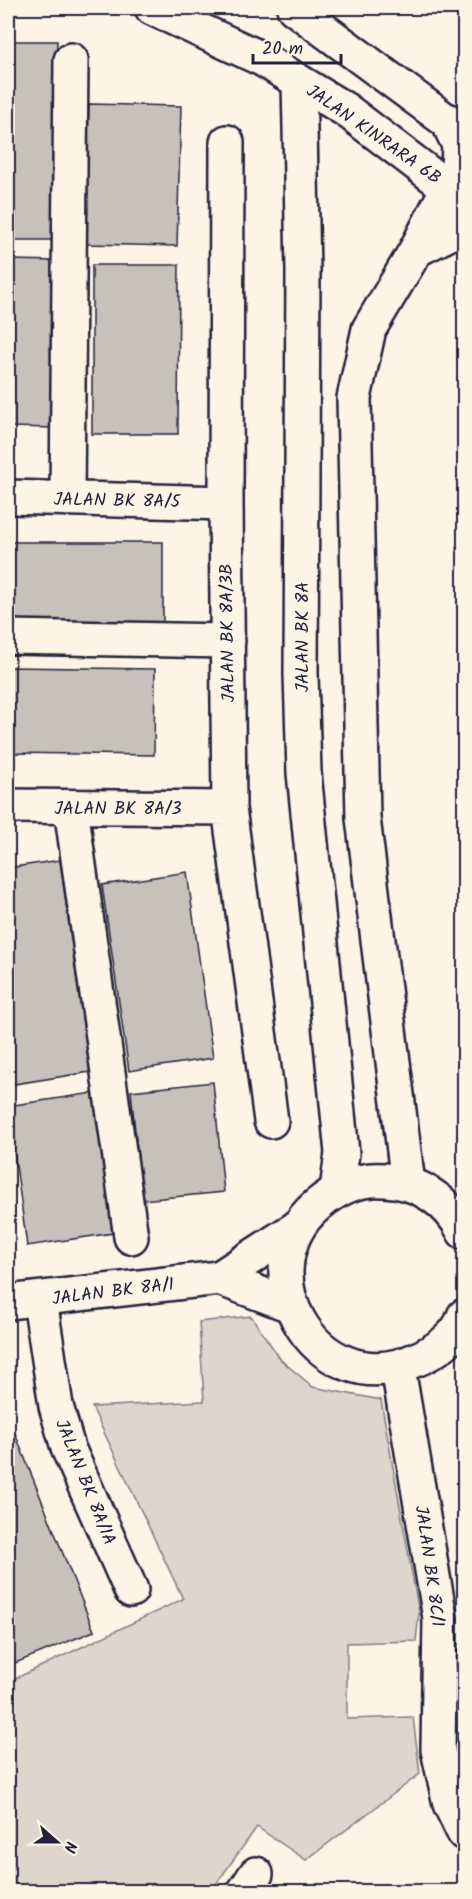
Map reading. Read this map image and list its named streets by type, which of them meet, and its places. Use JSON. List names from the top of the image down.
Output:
{
  "streets": {
    "street": [
      "JALAN KINRARA 6B",
      "JALAN BK 8A/5",
      "JALAN BK 8A/3B",
      "JALAN BK 8A",
      "JALAN BK 8A/3",
      "JALAN BK 8A/1",
      "JALAN BK 8A/1A",
      "JALAN BK 8C/1"
    ]
  },
  "crossings": [
    ["JALAN KINRARA 6B", "JALAN BK 8A"],
    ["JALAN BK 8A/5", "JALAN BK 8A/3B"],
    ["JALAN BK 8A/3B", "JALAN BK 8A/3"],
    ["JALAN BK 8A/1", "JALAN BK 8A/1A"]
  ],
  "scale_bar": "20 m",
  "north": "right"
}
